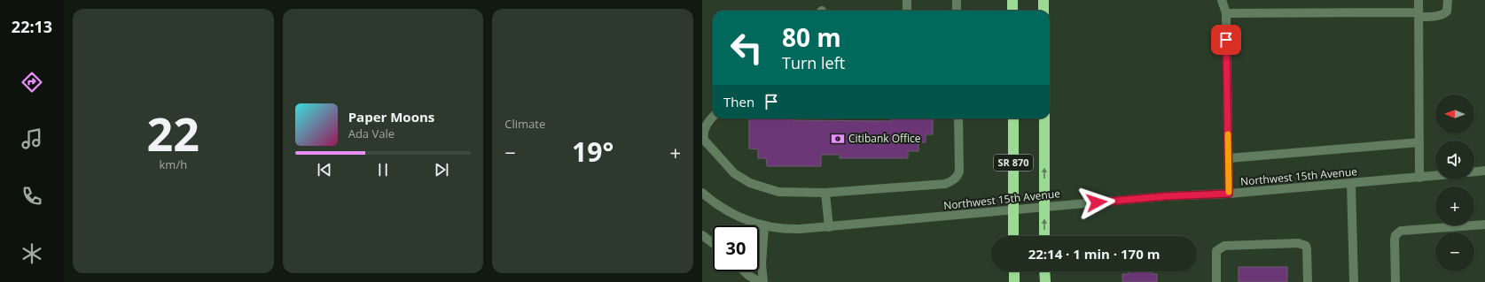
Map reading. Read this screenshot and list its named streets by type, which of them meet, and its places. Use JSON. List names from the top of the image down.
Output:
{
  "streets": {
    "highway": ["SR 870"],
    "street": ["Northwest 15th Avenue"]
  },
  "crossings": [
    ["SR 870", "Northwest 15th Avenue"]
  ],
  "places": {
    "bank": ["Citibank Office"]
  },
  "north": "left",
  "page": {
    "tabs": "22:13",
    "tile": [
      ["22", "km/h"],
      "Climate"
    ],
    "turn": ["80 m", "Turn left"],
    "then": "Then",
    "map_buttons": ["+", "−"],
    "song": ["Paper Moons", "Ada Vale"],
    "heat": ["−", "19°", "+"],
    "limit": "30",
    "trip": "22:14 · 1 min · 170 m"
  }
}
